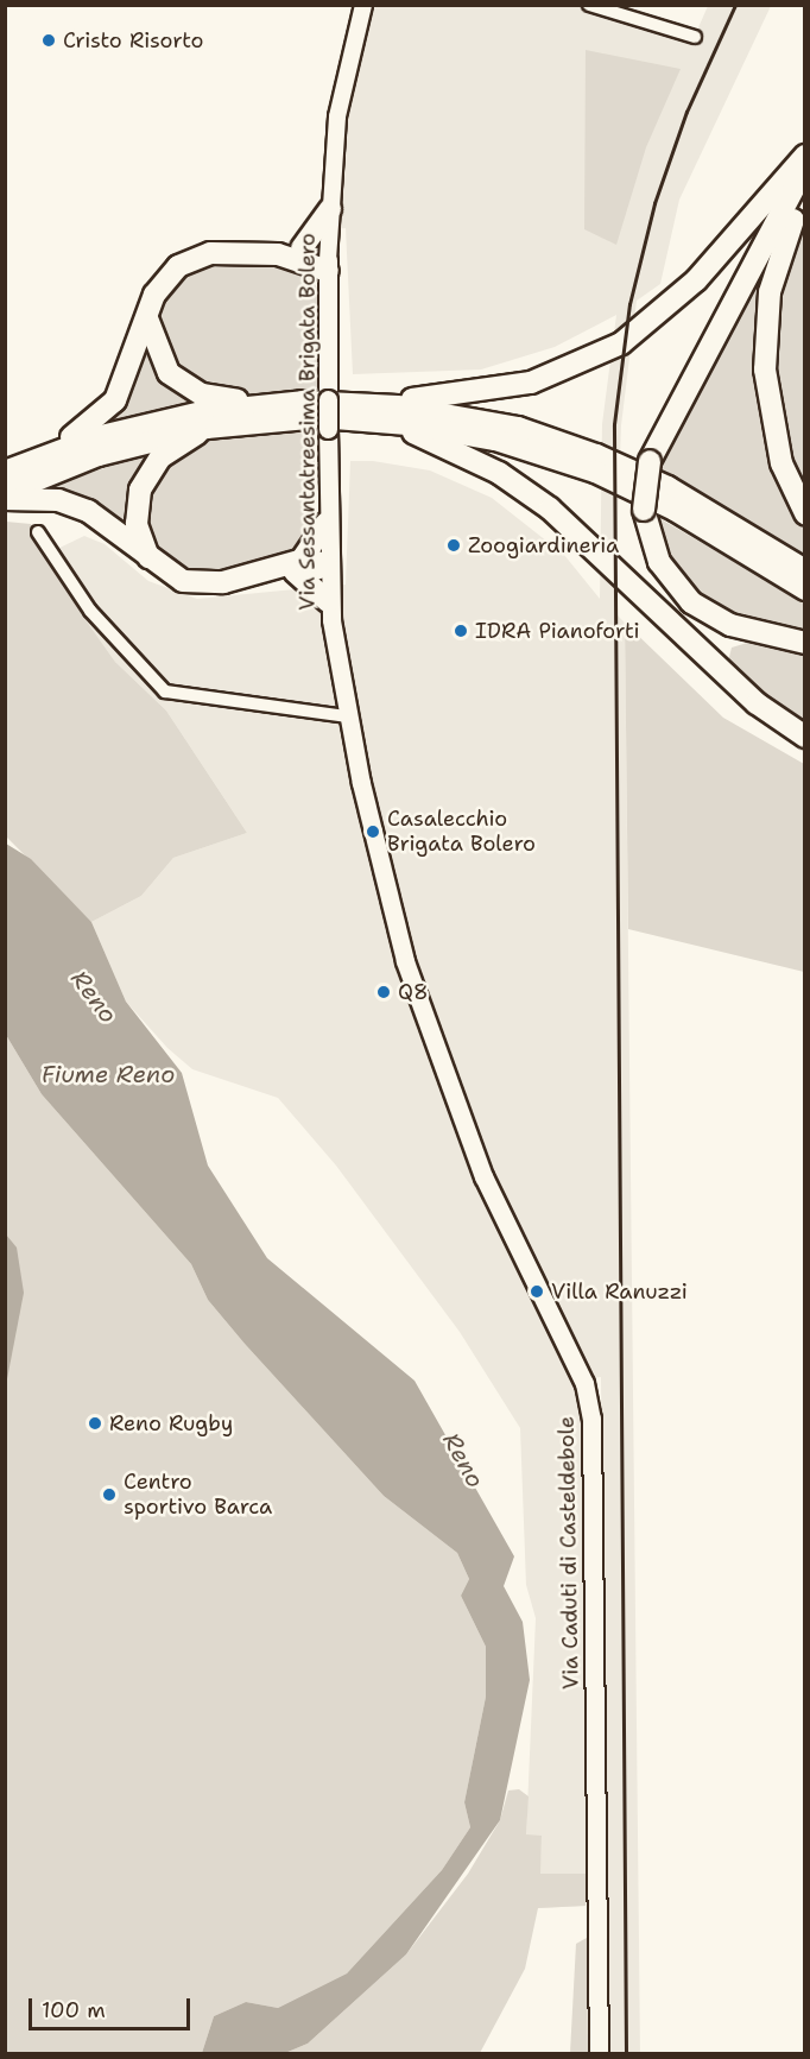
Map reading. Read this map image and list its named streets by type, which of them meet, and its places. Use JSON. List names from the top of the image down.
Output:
{
  "streets": {
    "main road": ["Via Sessantatreesima Brigata Bolero", "Via Caduti di Casteldebole"]
  },
  "crossings": [
    ["Via Sessantatreesima Brigata Bolero", "Via Caduti di Casteldebole"]
  ],
  "water": ["Reno", "Fiume Reno"],
  "places": [
    "Cristo Risorto",
    "Zoogiardineria",
    "IDRA Pianoforti",
    "Casalecchio Brigata Bolero",
    "Q8",
    "Villa Ranuzzi",
    "Reno Rugby",
    "Centro sportivo Barca"
  ],
  "scale_bar": "100 m"
}
